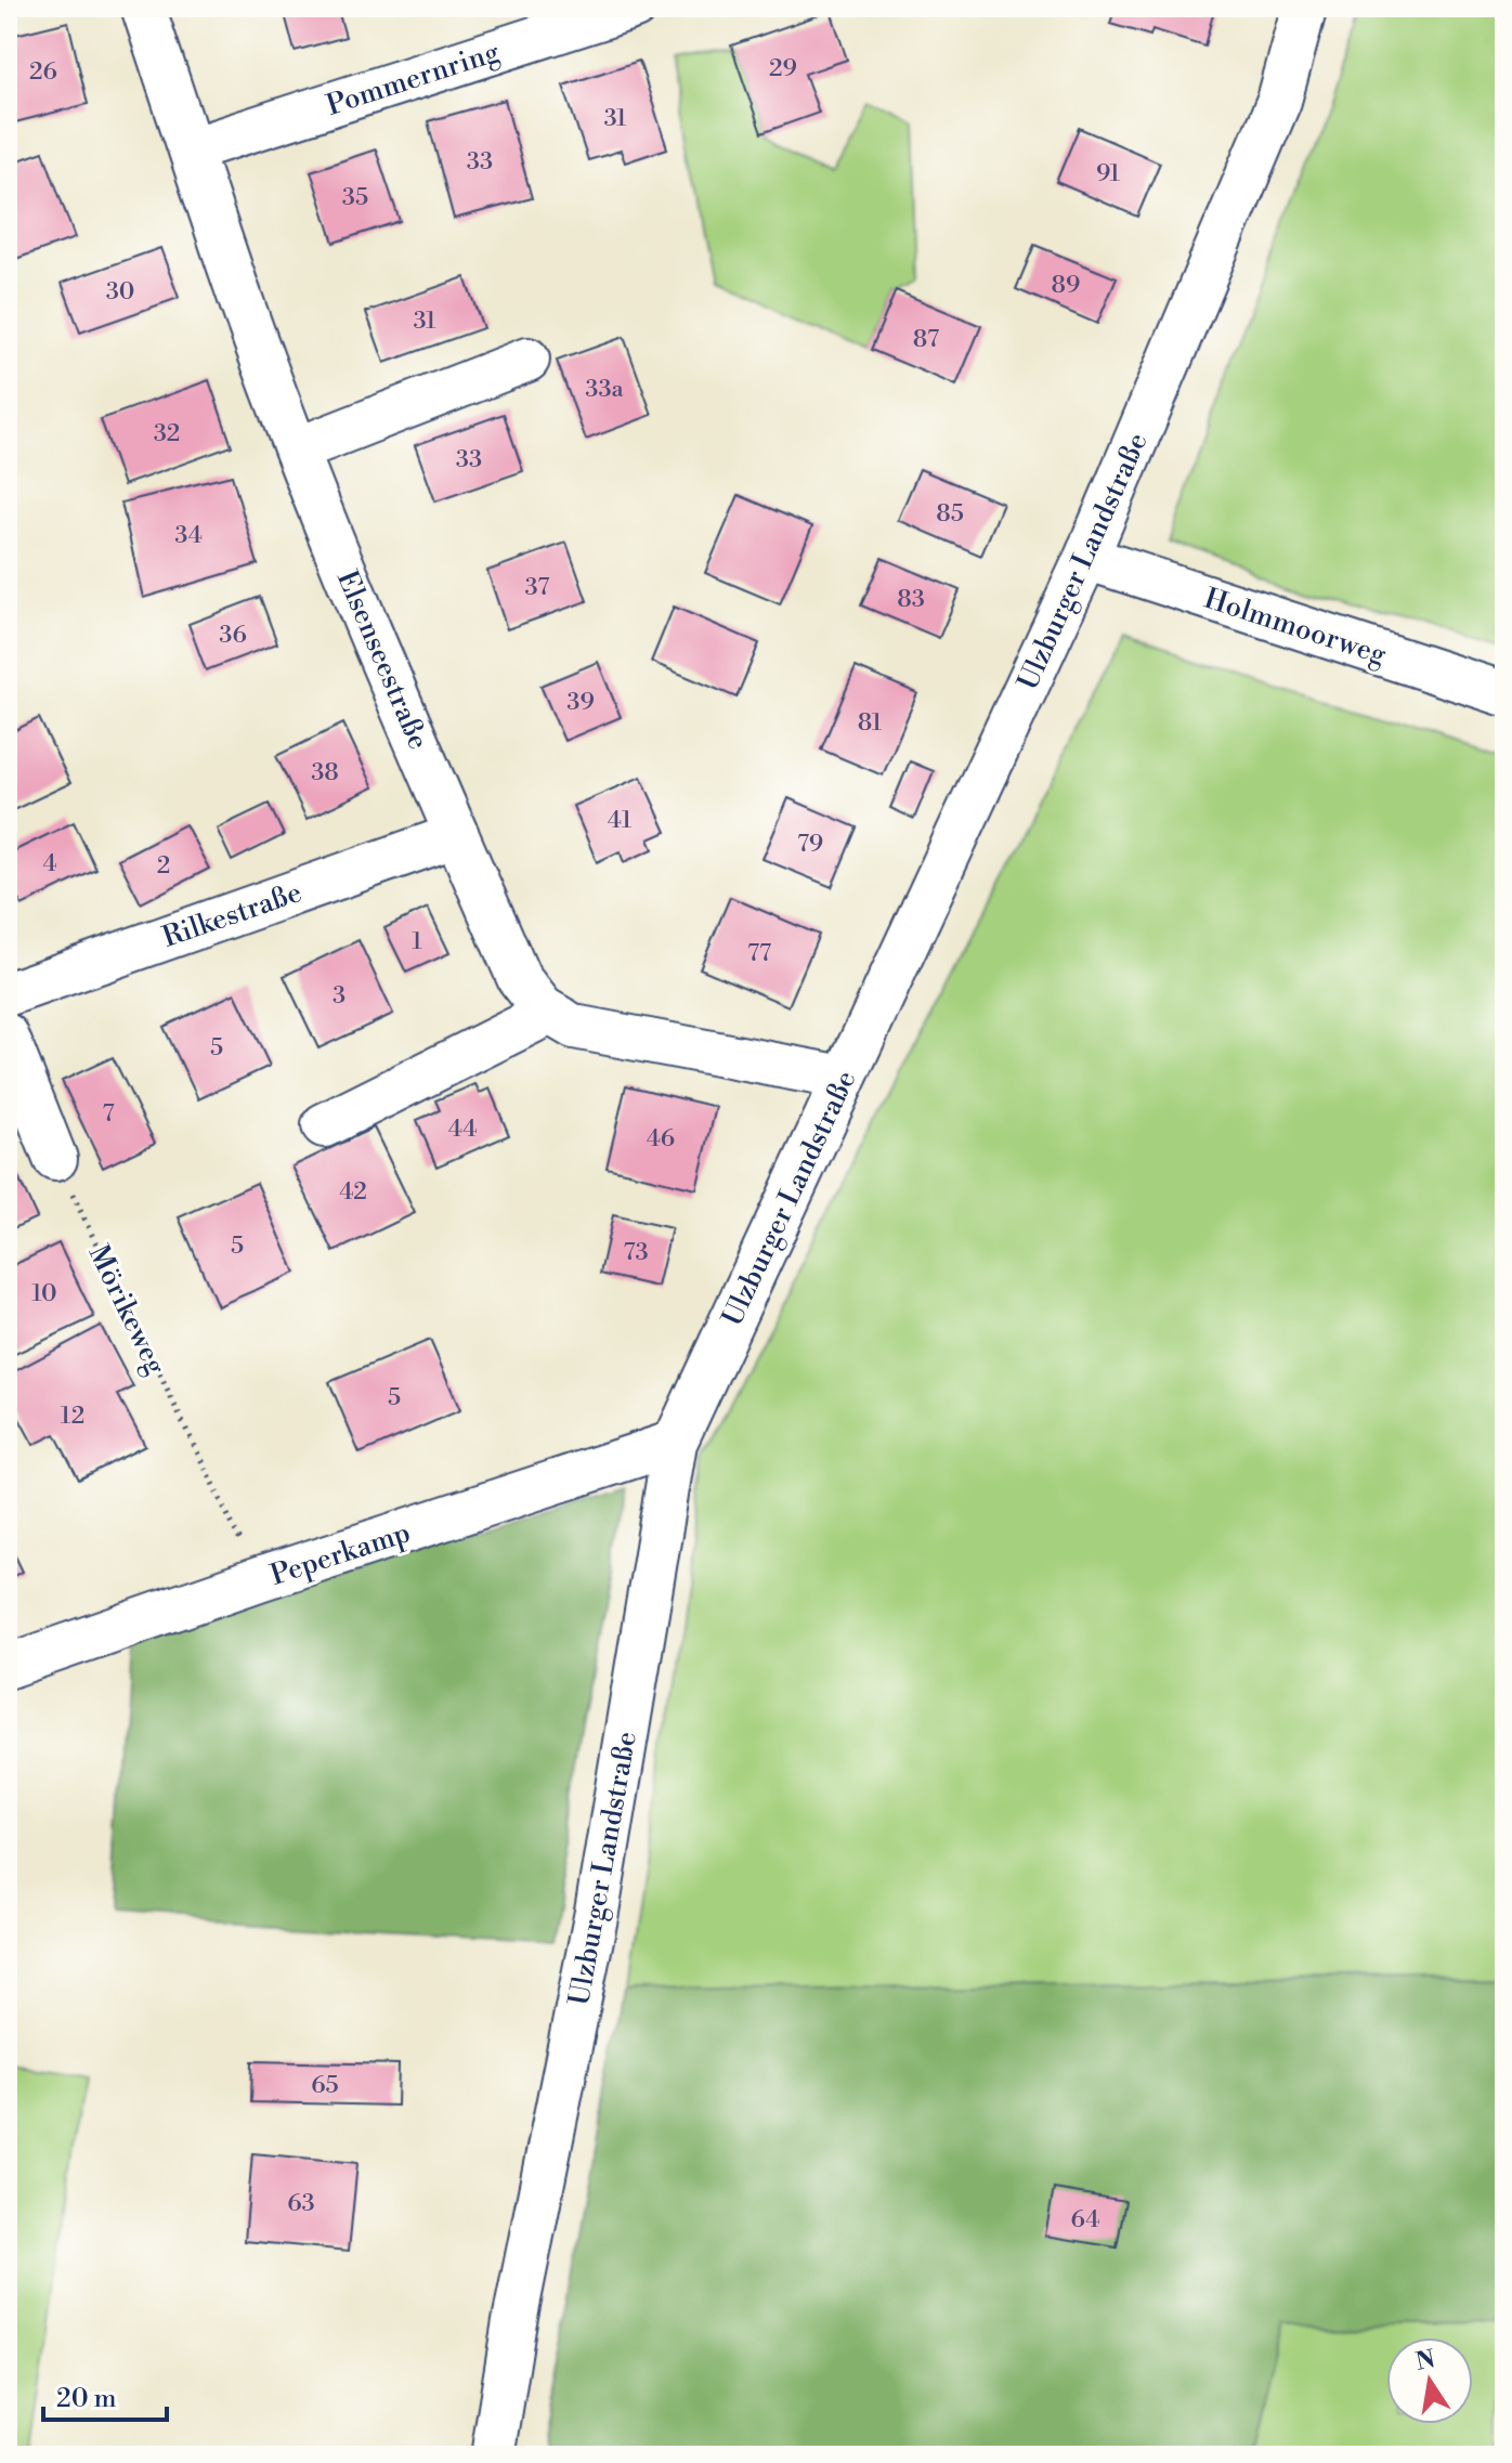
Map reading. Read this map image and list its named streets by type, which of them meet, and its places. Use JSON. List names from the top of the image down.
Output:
{
  "streets": {
    "street": [
      "Pommernring",
      "Ulzburger Landstraße",
      "Holmmoorweg",
      "Elsenseestraße",
      "Rilkestraße",
      "Peperkamp"
    ],
    "path": ["Mörikeweg"]
  },
  "crossings": [
    ["Pommernring", "Elsenseestraße"],
    ["Ulzburger Landstraße", "Holmmoorweg"],
    ["Ulzburger Landstraße", "Elsenseestraße"],
    ["Ulzburger Landstraße", "Peperkamp"],
    ["Elsenseestraße", "Rilkestraße"],
    ["Mörikeweg", "Peperkamp"]
  ],
  "house_numbers": [
    "29",
    "26",
    "31",
    "33",
    "91",
    "35",
    "89",
    "30",
    "31",
    "87",
    "33a",
    "32",
    "33",
    "85",
    "34",
    "37",
    "83",
    "36",
    "39",
    "81",
    "38",
    "41",
    "79",
    "4",
    "2",
    "1",
    "77",
    "3",
    "5",
    "7",
    "44",
    "46",
    "42",
    "5",
    "73",
    "10",
    "5",
    "12",
    "65",
    "63",
    "64"
  ],
  "scale_bar": "20 m",
  "north": "top"
}
